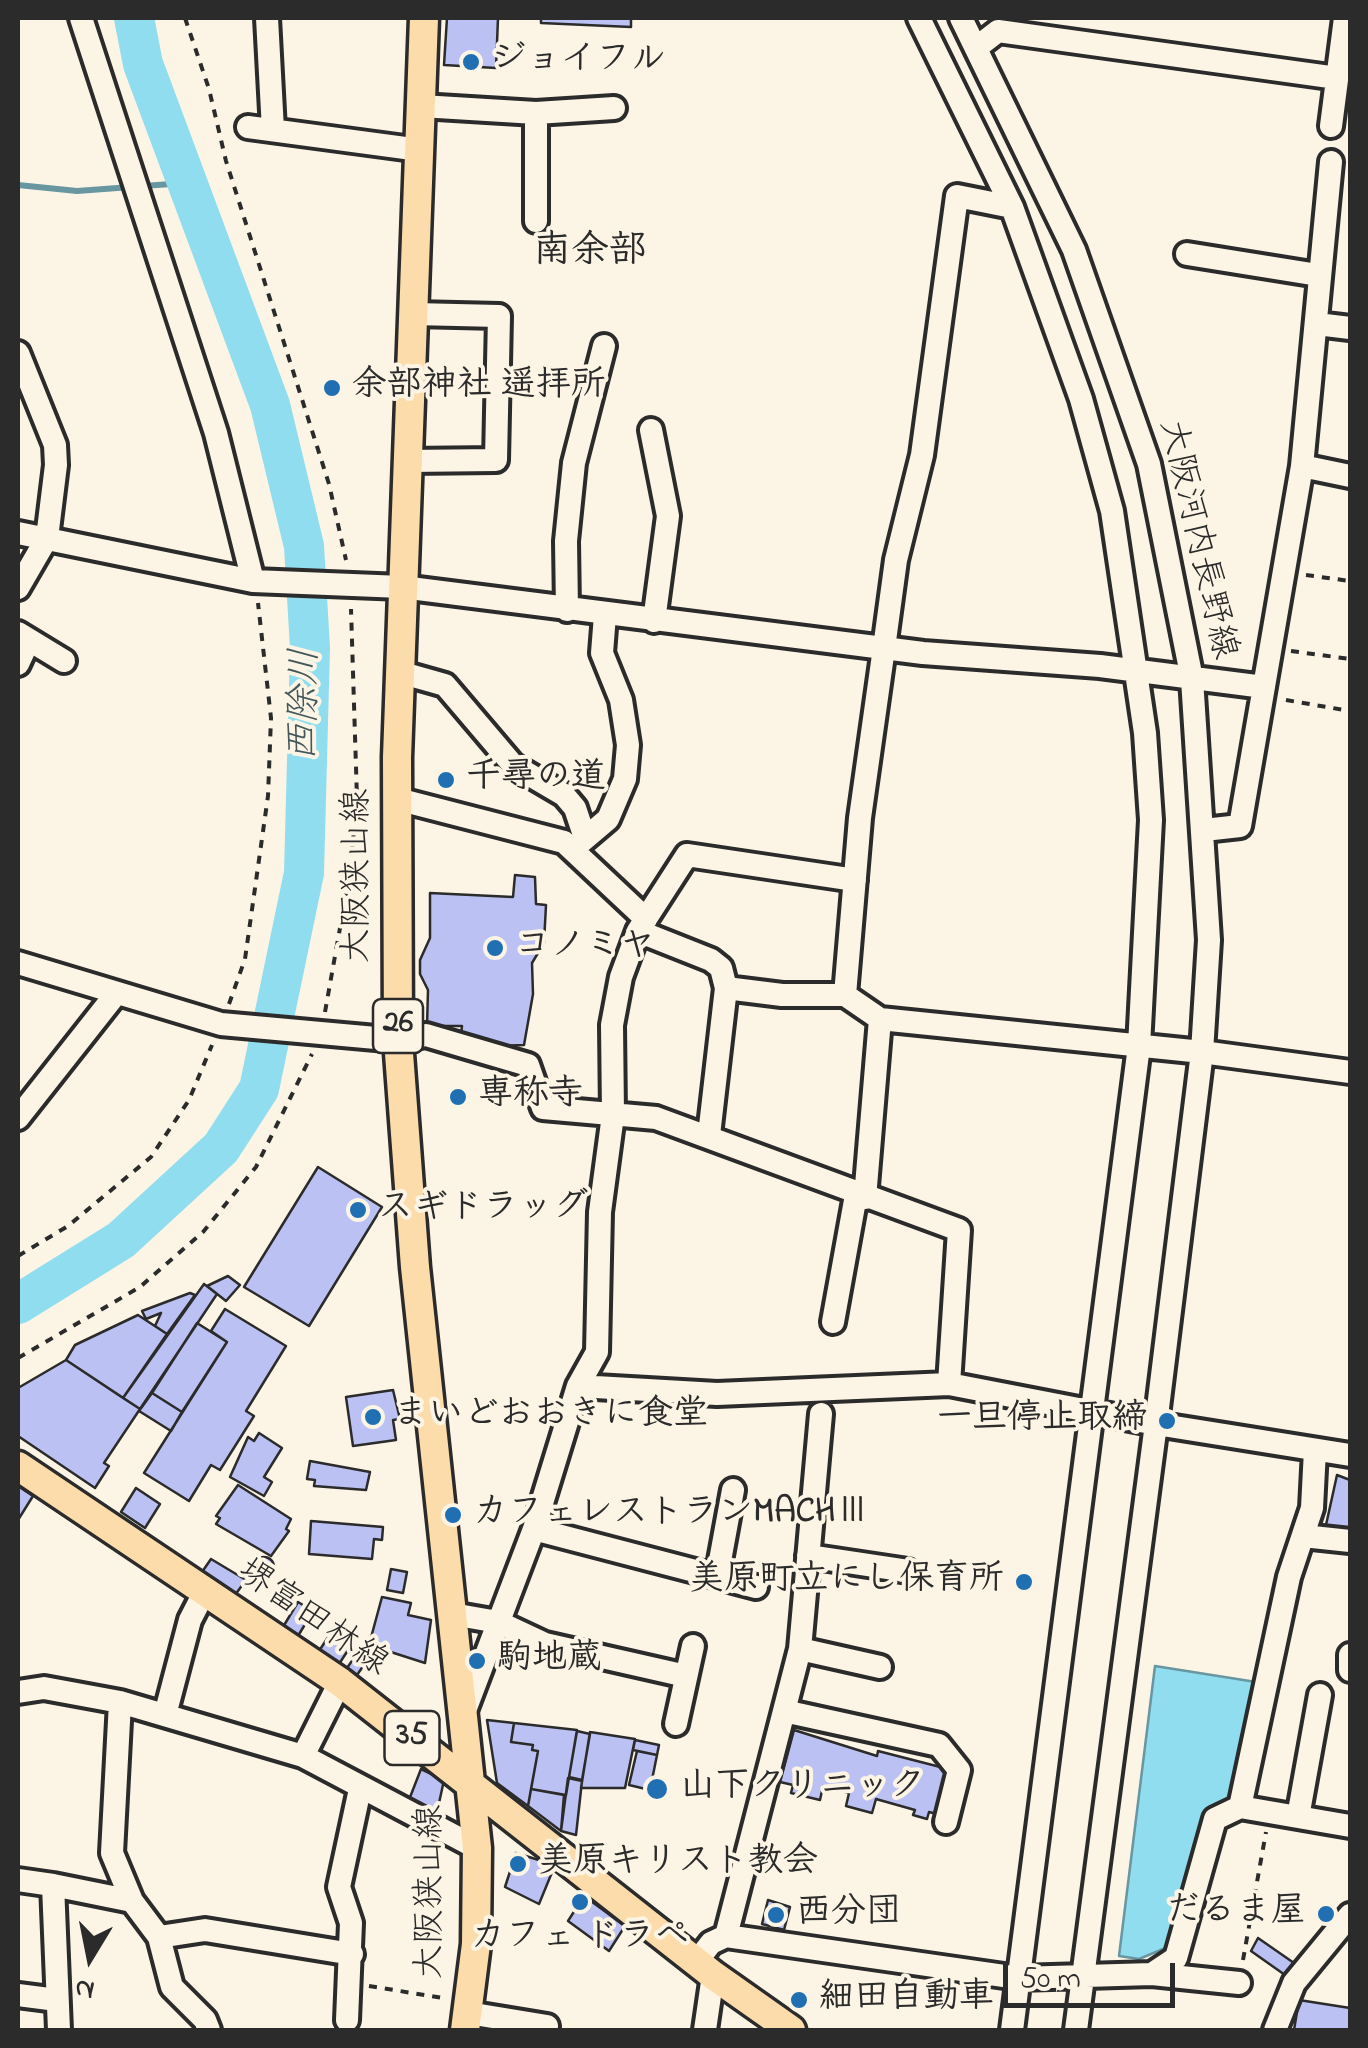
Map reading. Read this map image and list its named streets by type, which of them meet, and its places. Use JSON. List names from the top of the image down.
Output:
{
  "streets": {
    "main road": [
      "大阪狭山線",
      "26",
      "堺富田林線",
      "35"
    ],
    "street": ["大阪河内長野線"]
  },
  "crossings": [
    ["大阪狭山線", "堺富田林線"]
  ],
  "districts": ["南余部"],
  "water": ["西除川"],
  "places": [
    "ジョイフル",
    "余部神社 遥拝所",
    "千尋の道",
    "コノミヤ",
    "専称寺",
    "スギドラッグ",
    "まいどおおきに食堂",
    "一旦停止取締",
    "カフェレストランMACHⅢ",
    "美原町立にし保育所",
    "駒地蔵",
    "山下クリニック",
    "美原キリスト教会",
    "カフェ ドラペ",
    "だるま屋",
    "西分団",
    "細田自動車"
  ],
  "scale_bar": "50 m",
  "north": "bottom"
}
